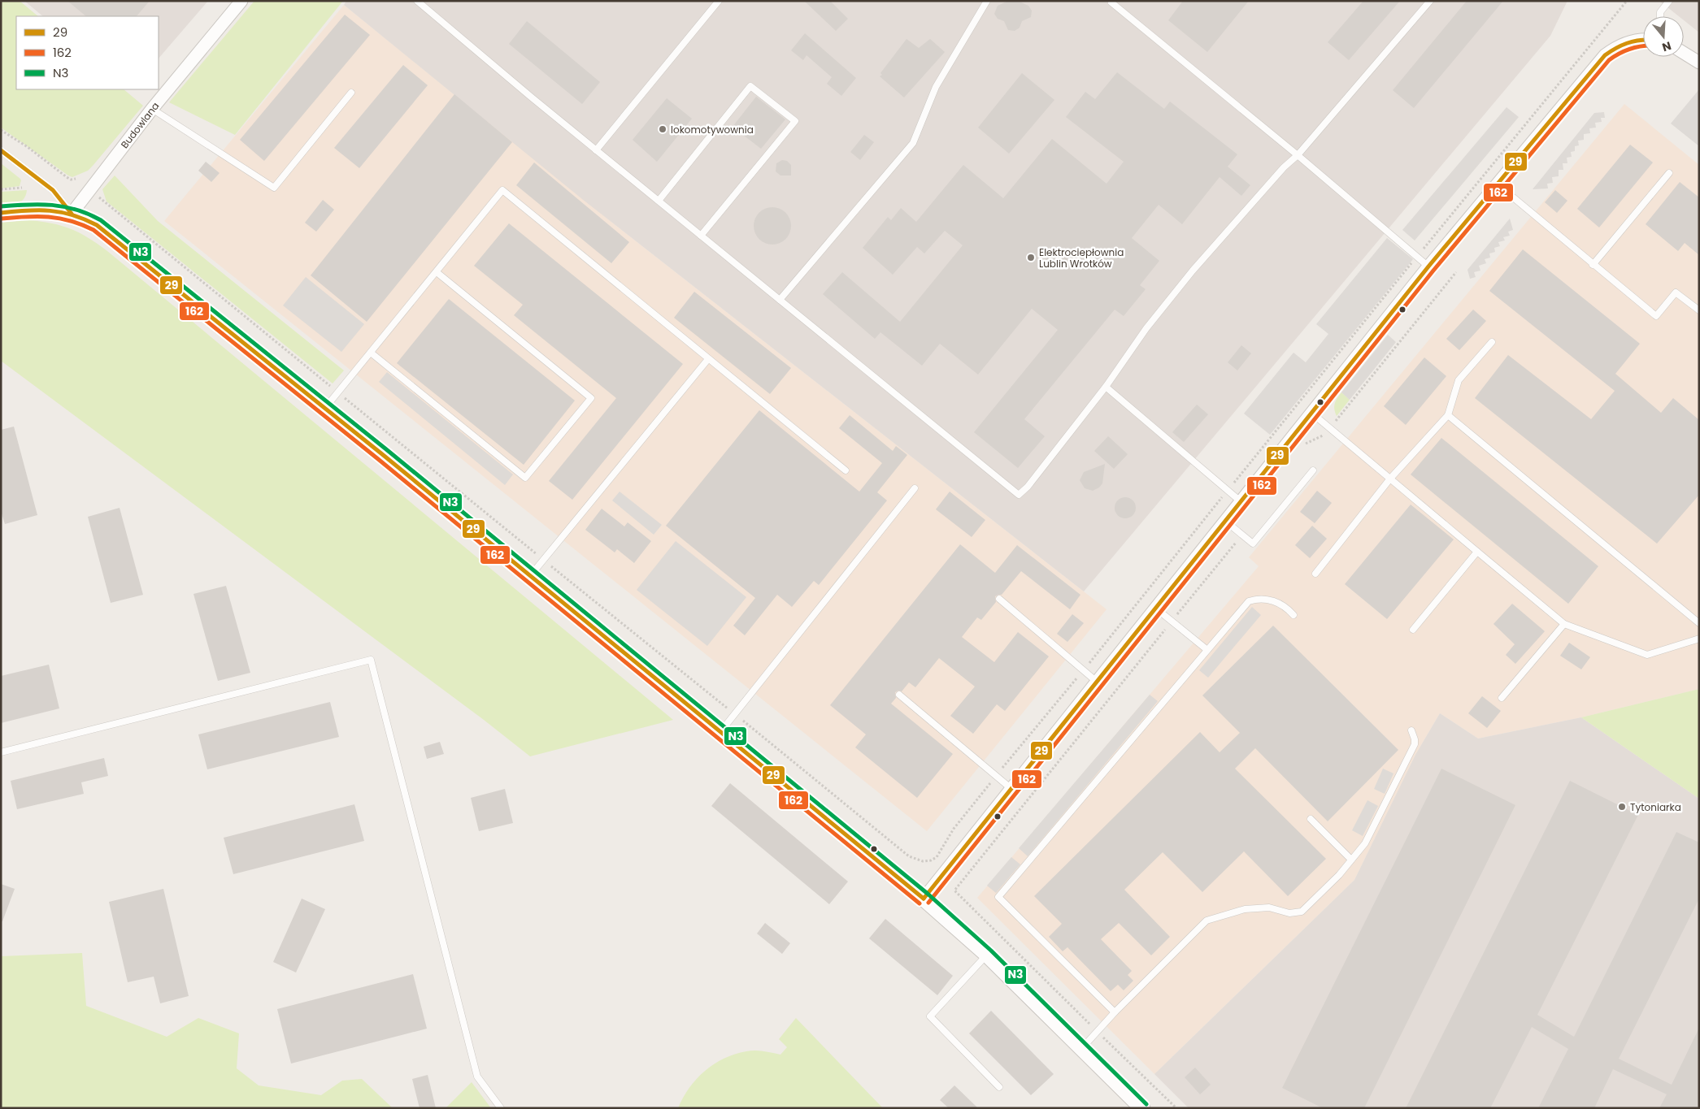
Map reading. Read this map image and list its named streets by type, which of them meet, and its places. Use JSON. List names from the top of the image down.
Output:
{
  "streets": {
    "street": ["Budowlana"]
  },
  "places": ["lokomotywownia", "Elektrociepłownia Lublin Wrotków", "Tytoniarka"],
  "lines": ["transit line 29", "transit line 162", "transit line N3"],
  "legend": ["29", "162", "N3"],
  "north": "bottom"
}
